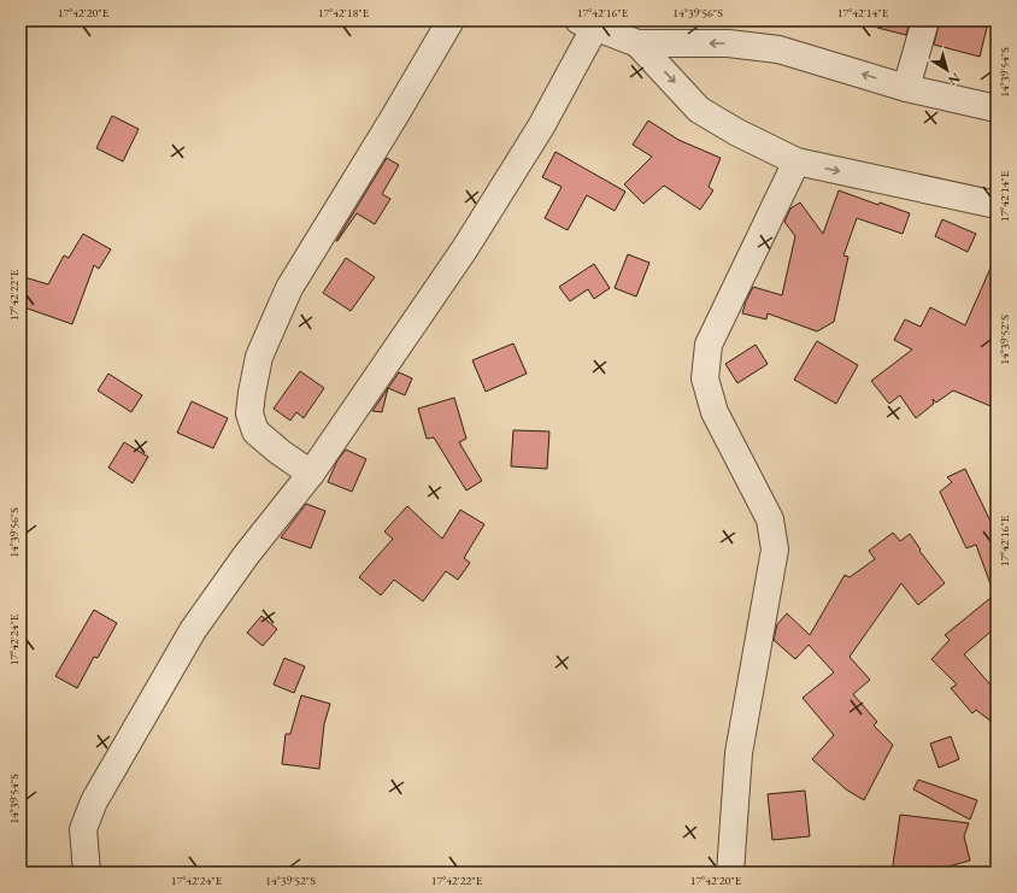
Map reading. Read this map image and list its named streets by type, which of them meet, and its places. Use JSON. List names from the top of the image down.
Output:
{
  "north": "bottom right",
  "coordinates": [
    "17°42'20\"E",
    "17°42'18\"E",
    "17°42'16\"E",
    "14°39'56\"S",
    "17°42'14\"E",
    "14°39'54\"S",
    "17°42'22\"E",
    "14°39'52\"S",
    "17°42'24\"E"
  ]
}
